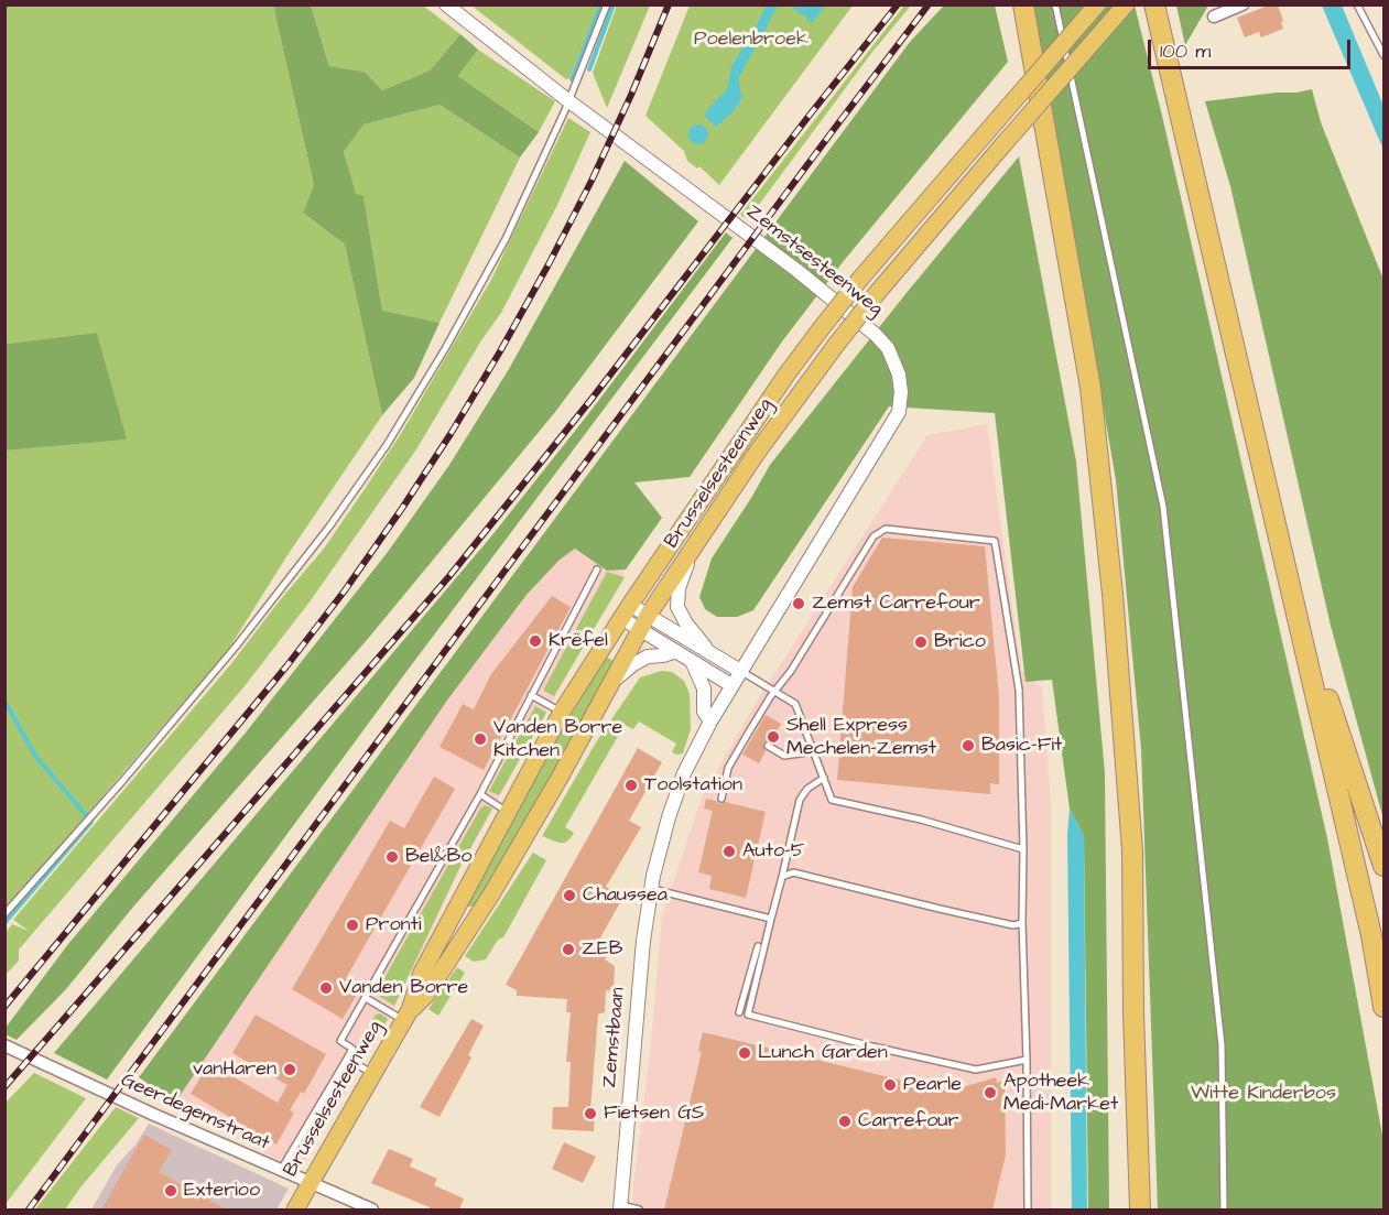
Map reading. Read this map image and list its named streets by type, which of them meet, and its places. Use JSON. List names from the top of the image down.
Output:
{
  "streets": {
    "main road": ["Brusselsesteenweg"],
    "street": ["Zemstsesteenweg", "Zemstbaan", "Geerdegemstraat"]
  },
  "crossings": [
    ["Zemstsesteenweg", "Zemstbaan"],
    ["Brusselsesteenweg", "Geerdegemstraat"]
  ],
  "parks": ["Poelenbroek", "Witte Kinderbos"],
  "places": [
    "Zemst Carrefour",
    "Krëfel",
    "Brico",
    "Shell Express Mechelen-Zemst",
    "Vanden Borre Kitchen",
    "Basic-Fit",
    "Toolstation",
    "Auto-5",
    "Bel&Bo",
    "Chaussea",
    "Pronti",
    "ZEB",
    "Vanden Borre",
    "Lunch Garden",
    "vanHaren",
    "Pearle",
    "Apotheek Medi-Market",
    "Fietsen GS",
    "Carrefour",
    "Exterioo"
  ],
  "scale_bar": "100 m"
}
